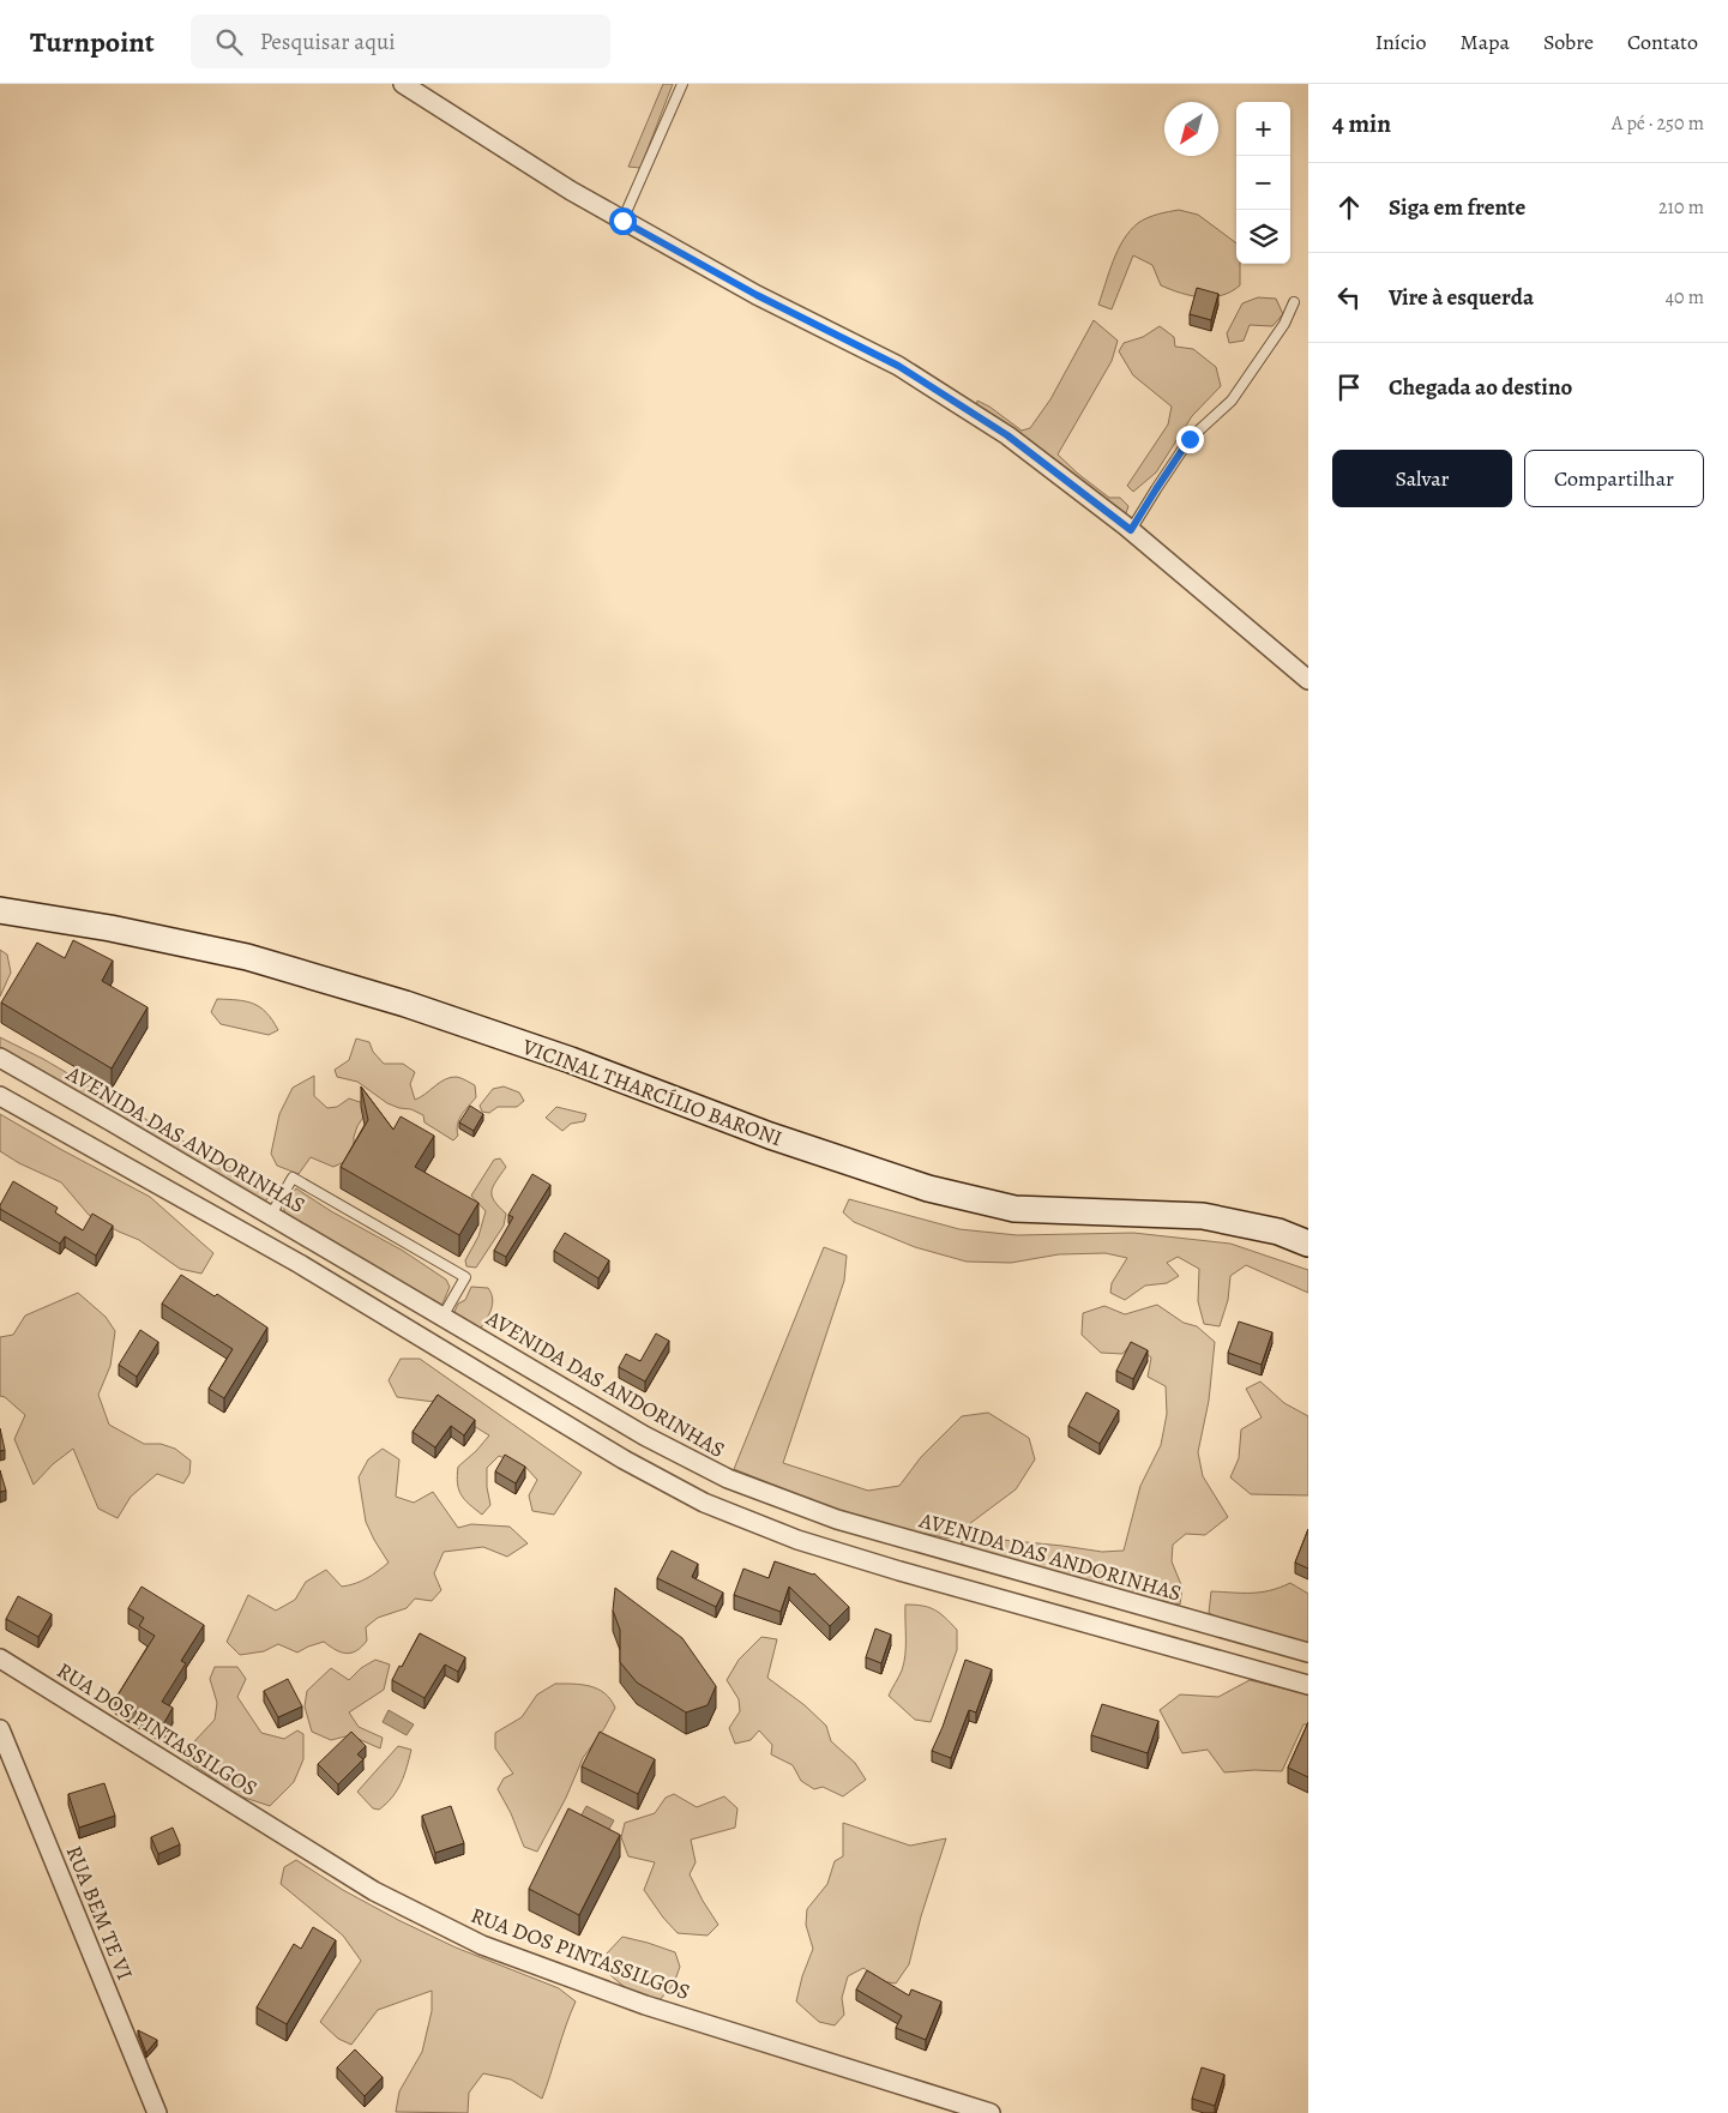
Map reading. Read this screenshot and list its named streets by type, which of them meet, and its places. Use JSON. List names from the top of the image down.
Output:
{
  "streets": {
    "main road": ["VICINAL THARCÍLIO BARONI"],
    "street": ["AVENIDA DAS ANDORINHAS", "RUA DOS PINTASSILGOS", "RUA BEM TE VI"]
  },
  "north": "bottom left",
  "page": {
    "header": "Turnpoint",
    "search": "Pesquisar aqui",
    "nav": [
      "Início",
      "Mapa",
      "Sobre",
      "Contato"
    ],
    "heading": ["4 min", "A pé · 250 m"],
    "map_buttons": ["+", "−"],
    "list": [
      ["Siga em frente", "210 m"],
      ["Vire à esquerda", "40 m"],
      "Chegada ao destino"
    ],
    "buttons": ["Salvar", "Compartilhar"]
  }
}
